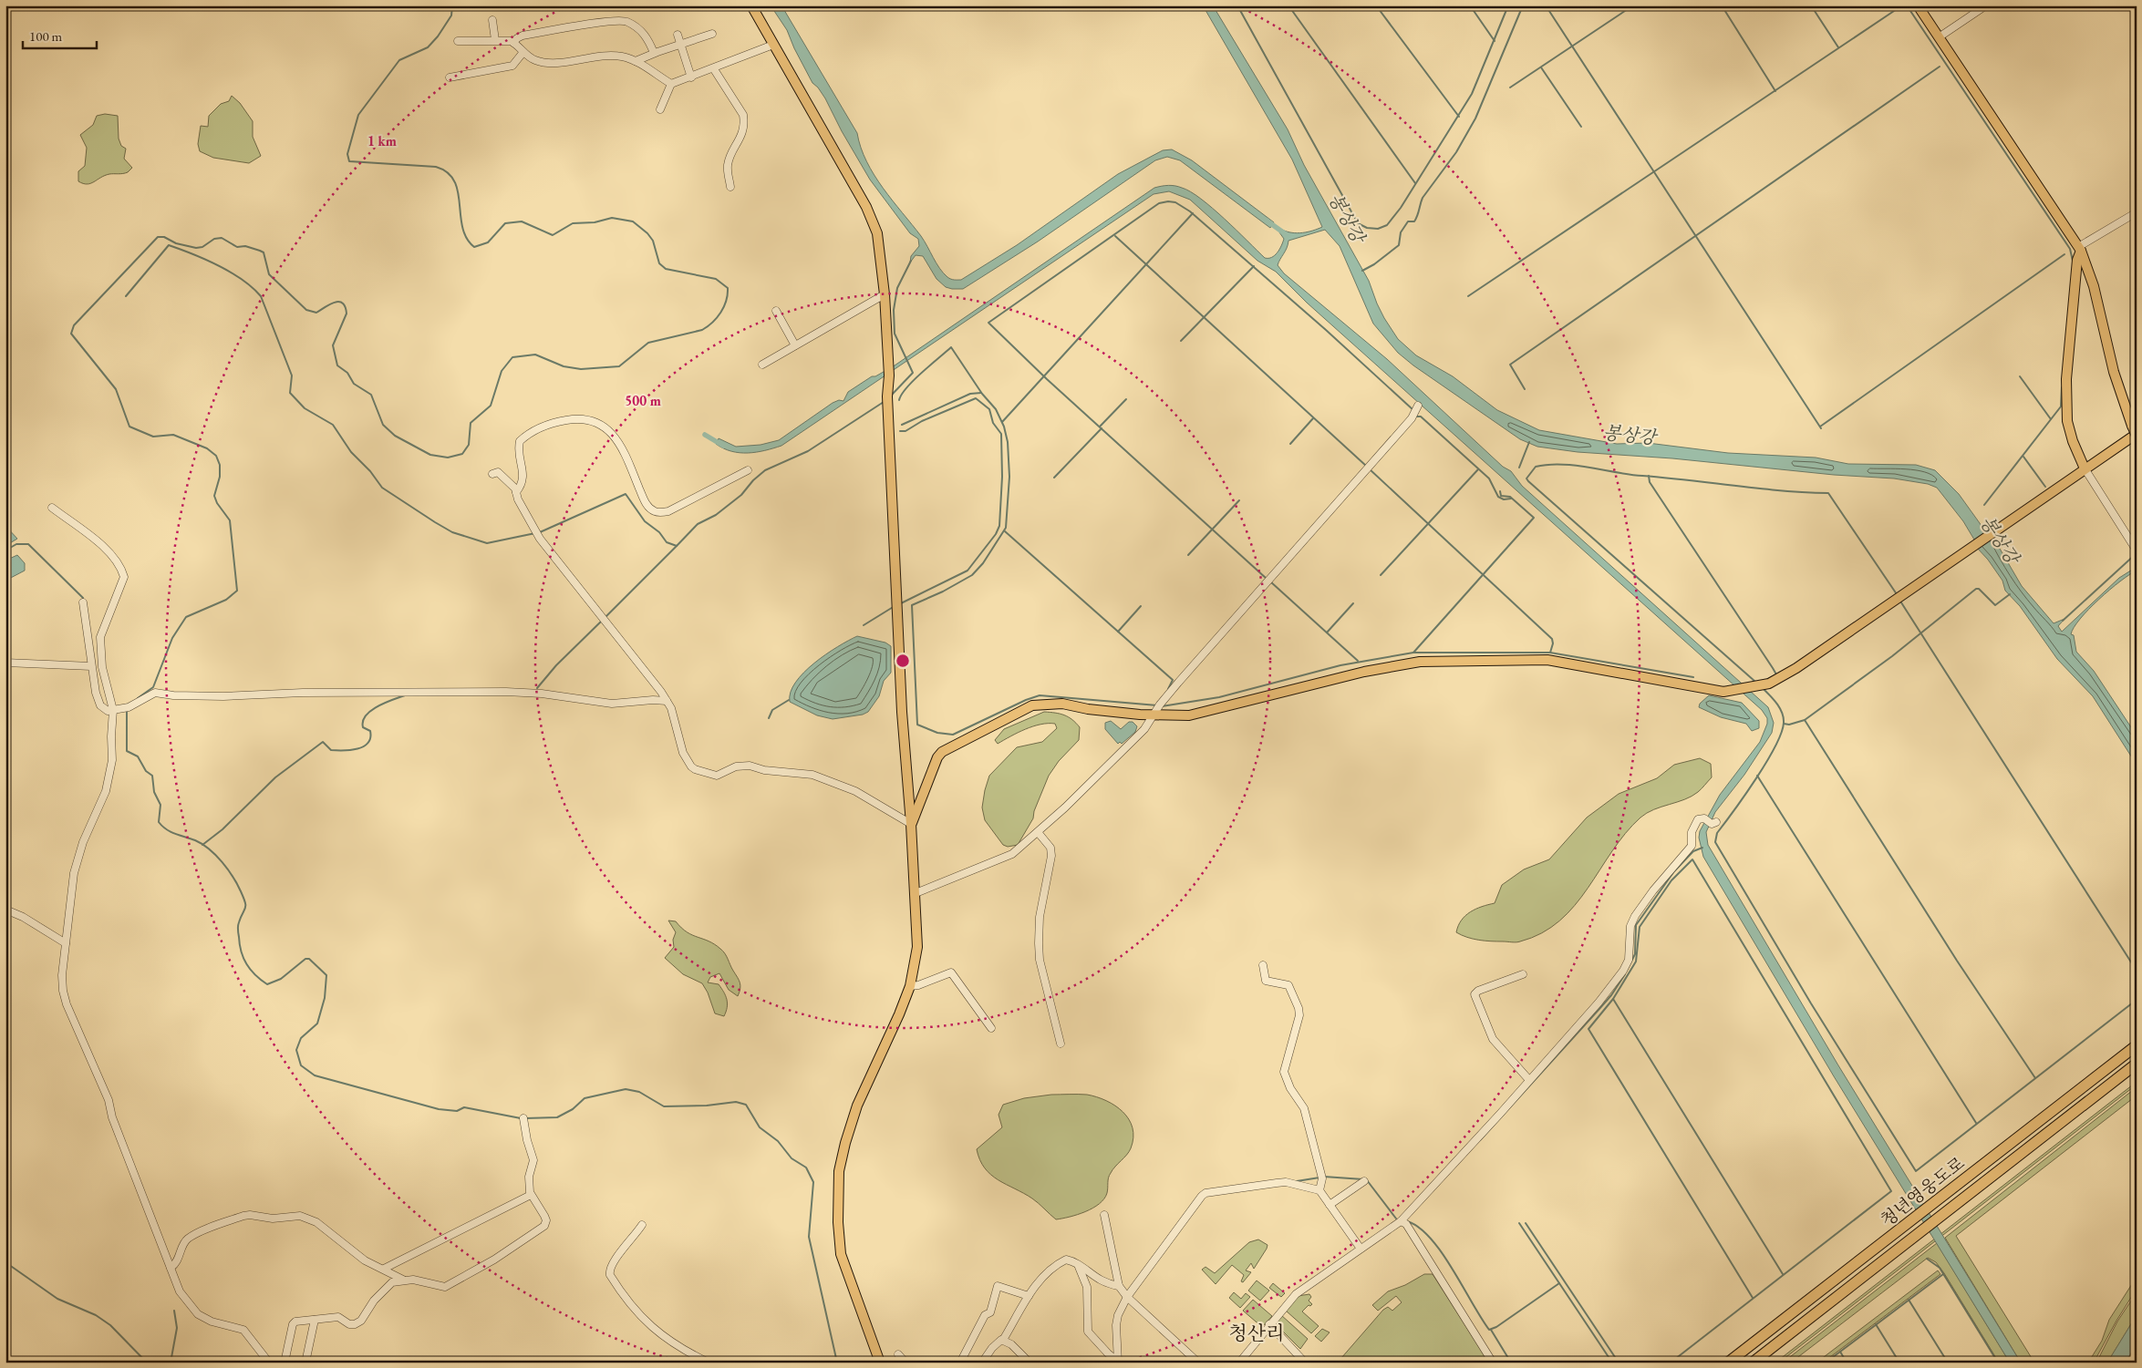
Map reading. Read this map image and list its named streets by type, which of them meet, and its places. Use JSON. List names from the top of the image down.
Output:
{
  "streets": {
    "highway": ["청년영웅도로"]
  },
  "districts": ["청산리"],
  "water": ["봉상강"],
  "scale_bar": "100 m",
  "rings": ["1 km", "500 m"]
}
